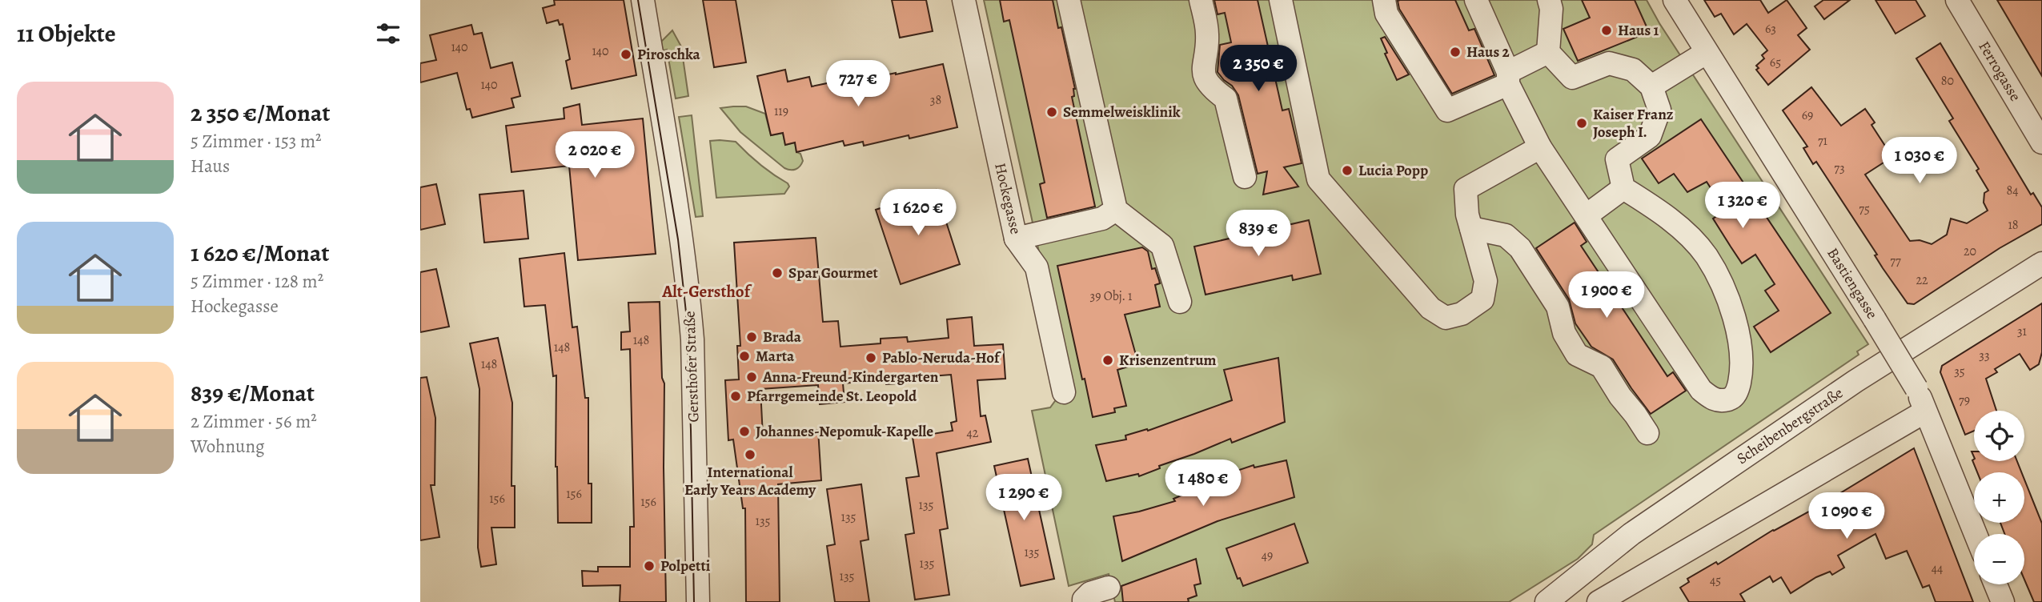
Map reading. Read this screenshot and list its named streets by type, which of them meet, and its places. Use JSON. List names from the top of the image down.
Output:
{
  "streets": {
    "street": [
      "Ferrogasse",
      "Hockegasse",
      "Bastiengasse",
      "Gersthofer Straße",
      "Scheibenbergstraße"
    ]
  },
  "districts": ["Alt-Gersthof"],
  "places": [
    "Haus 1",
    "Haus 2",
    "Piroschka",
    "Semmelweisklinik",
    "Kaiser Franz Joseph I.",
    "Lucia Popp",
    "Spar Gourmet",
    "Brada",
    "Marta",
    "Pablo-Neruda-Hof",
    "Krisenzentrum",
    "Anna-Freund-Kindergarten",
    "Pfarrgemeinde St. Leopold",
    "Johannes-Nepomuk-Kapelle",
    "International Early Years Academy",
    "Polpetti"
  ],
  "house_numbers": [
    "63",
    "140",
    "140",
    "65",
    "80",
    "140",
    "38",
    "119",
    "69",
    "71",
    "73",
    "84",
    "75",
    "18",
    "20",
    "77",
    "22",
    "39 Obj. 1",
    "31",
    "148",
    "148",
    "33",
    "148",
    "35",
    "79",
    "42",
    "156",
    "156",
    "156",
    "135",
    "135",
    "135",
    "135",
    "49",
    "135",
    "44",
    "135",
    "45"
  ],
  "page": {
    "heading": "11 Objekte",
    "price": [
      "2 350 €",
      "727 €",
      "2 020 €",
      "1 030 €",
      "1 320 €",
      "1 620 €",
      "839 €",
      "1 900 €",
      "1 480 €",
      "1 290 €",
      "1 090 €"
    ],
    "list": [
      {
        "name": "2 350 €/Monat",
        "note": "5 Zimmer · 153 m² · Haus"
      },
      {
        "name": "1 620 €/Monat",
        "note": "5 Zimmer · 128 m² · Hockegasse"
      },
      {
        "name": "839 €/Monat",
        "note": "2 Zimmer · 56 m² · Wohnung"
      }
    ],
    "map_buttons": ["+", "−"]
  }
}
